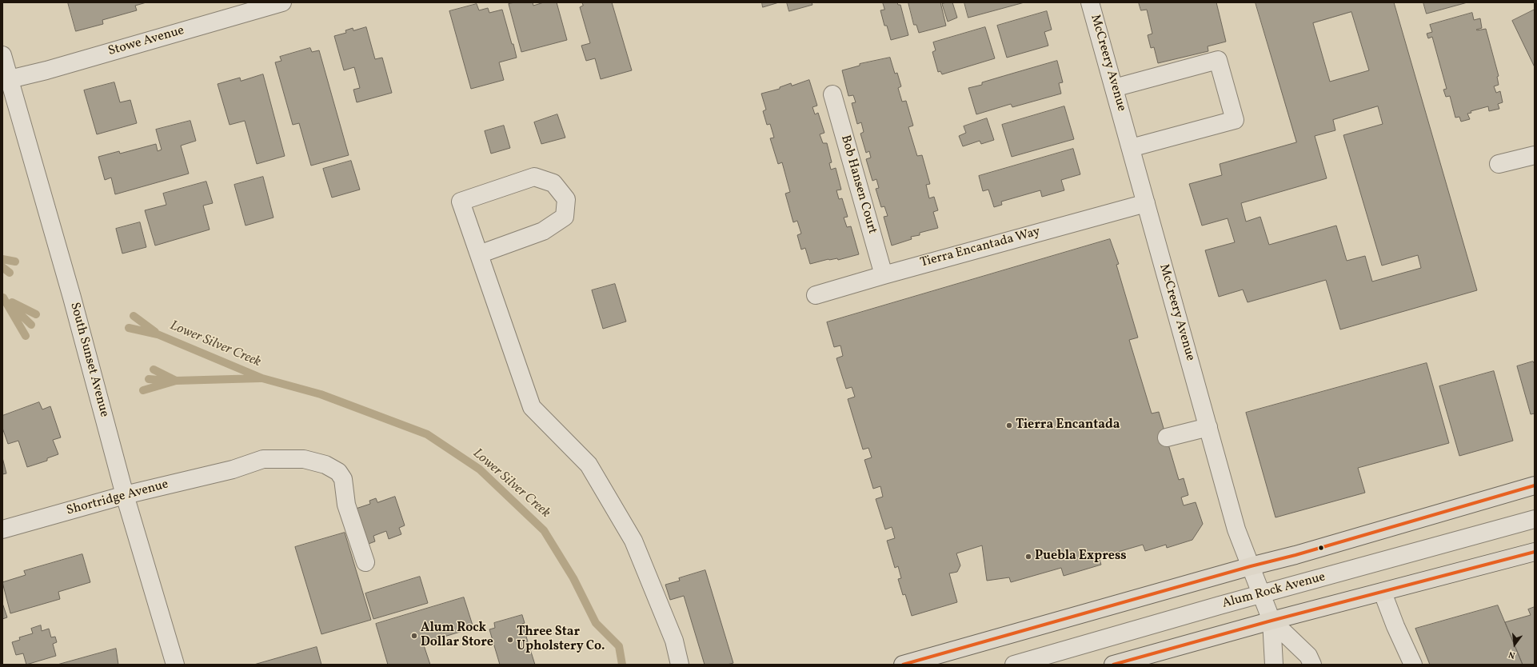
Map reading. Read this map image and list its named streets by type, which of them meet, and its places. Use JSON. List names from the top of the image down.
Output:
{
  "streets": {
    "street": [
      "Stowe Avenue",
      "McCreery Avenue",
      "Bob Hansen Court",
      "Tierra Encantada Way",
      "South Sunset Avenue",
      "Shortridge Avenue",
      "Alum Rock Avenue"
    ]
  },
  "crossings": [
    ["Stowe Avenue", "South Sunset Avenue"],
    ["McCreery Avenue", "Tierra Encantada Way"],
    ["McCreery Avenue", "Alum Rock Avenue"],
    ["Bob Hansen Court", "Tierra Encantada Way"],
    ["South Sunset Avenue", "Shortridge Avenue"]
  ],
  "water": ["Lower Silver Creek"],
  "places": [
    "Tierra Encantada",
    "Puebla Express",
    "Alum Rock Dollar Store",
    "Three Star Upholstery Co."
  ],
  "north": "bottom"
}
